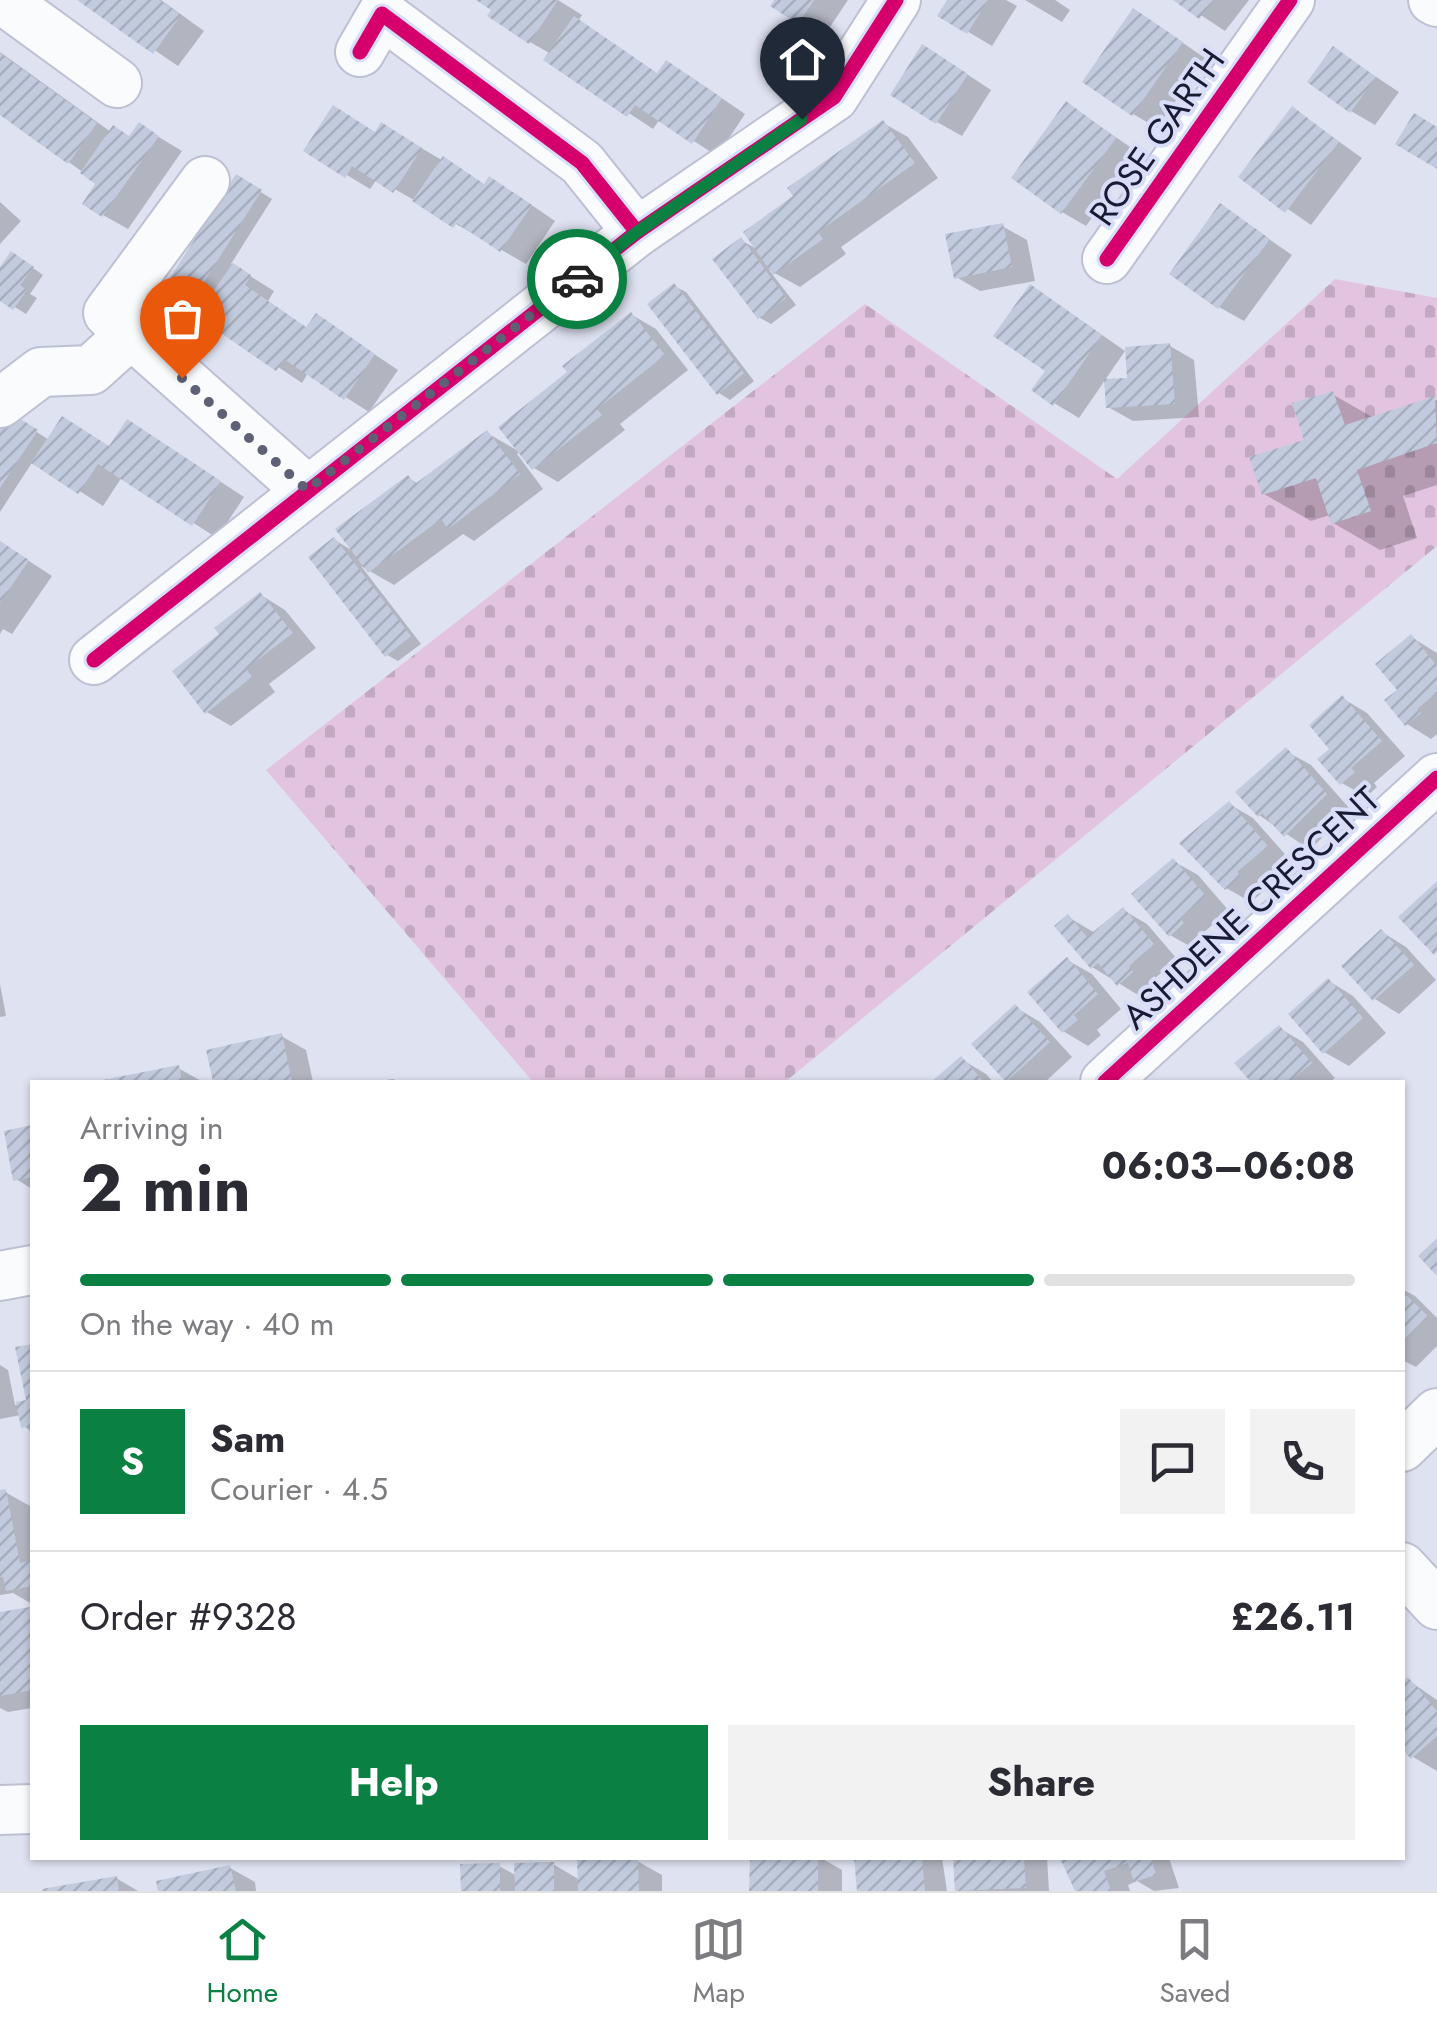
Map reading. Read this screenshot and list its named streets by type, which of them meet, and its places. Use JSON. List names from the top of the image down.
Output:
{
  "streets": {
    "street": ["ROSE GARTH", "ASHDENE CRESCENT"]
  },
  "page": {
    "heading": ["2 min", "Arriving in", "06:03–06:08"],
    "panel": [
      "Sam",
      "Courier · 4.5",
      "Order #9328",
      "£26.11"
    ],
    "bar": "On the way · 40 m",
    "round": "S",
    "buttons": ["Help", "Share"],
    "tabs": ["Home", "Map", "Saved"]
  }
}
